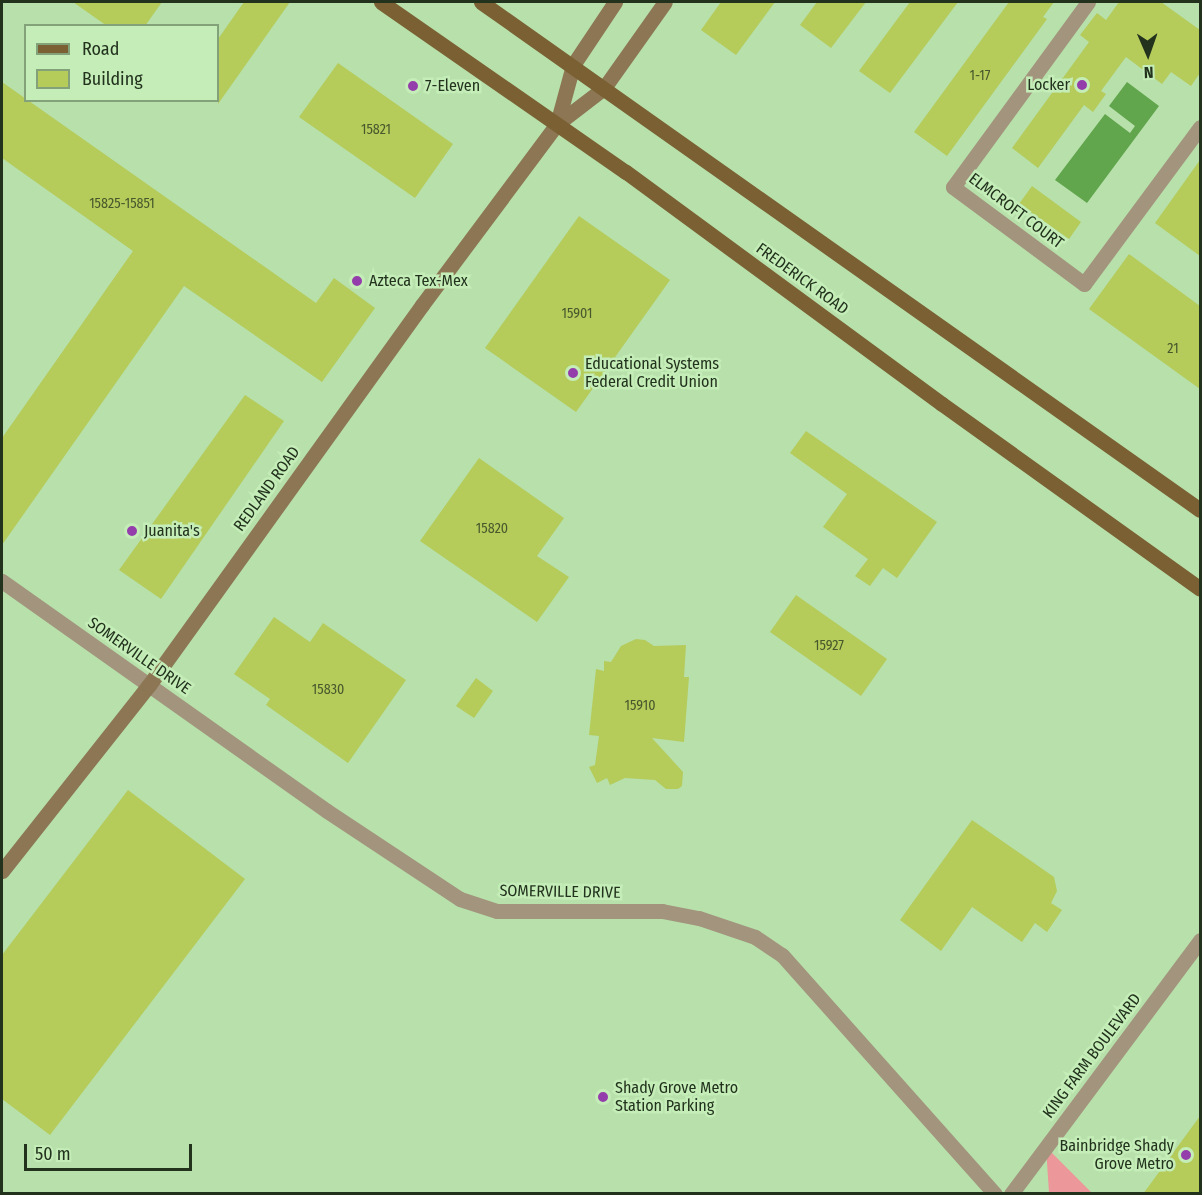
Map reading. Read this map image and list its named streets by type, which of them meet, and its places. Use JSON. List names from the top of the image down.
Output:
{
  "streets": {
    "main road": ["FREDERICK ROAD", "REDLAND ROAD"],
    "street": ["ELMCROFT COURT", "SOMERVILLE DRIVE", "KING FARM BOULEVARD"]
  },
  "crossings": [
    ["FREDERICK ROAD", "REDLAND ROAD"],
    ["REDLAND ROAD", "SOMERVILLE DRIVE"]
  ],
  "places": [
    "Locker",
    "7-Eleven",
    "Azteca Tex-Mex",
    "Educational Systems Federal Credit Union",
    "Juanita's",
    "Shady Grove Metro Station Parking",
    "Bainbridge Shady Grove Metro"
  ],
  "house_numbers": [
    "1-17",
    "15821",
    "15825-15851",
    "15901",
    "21",
    "15820",
    "15927",
    "15830",
    "15910"
  ],
  "legend": ["Road", "Building"],
  "scale_bar": "50 m",
  "north": "bottom"
}
